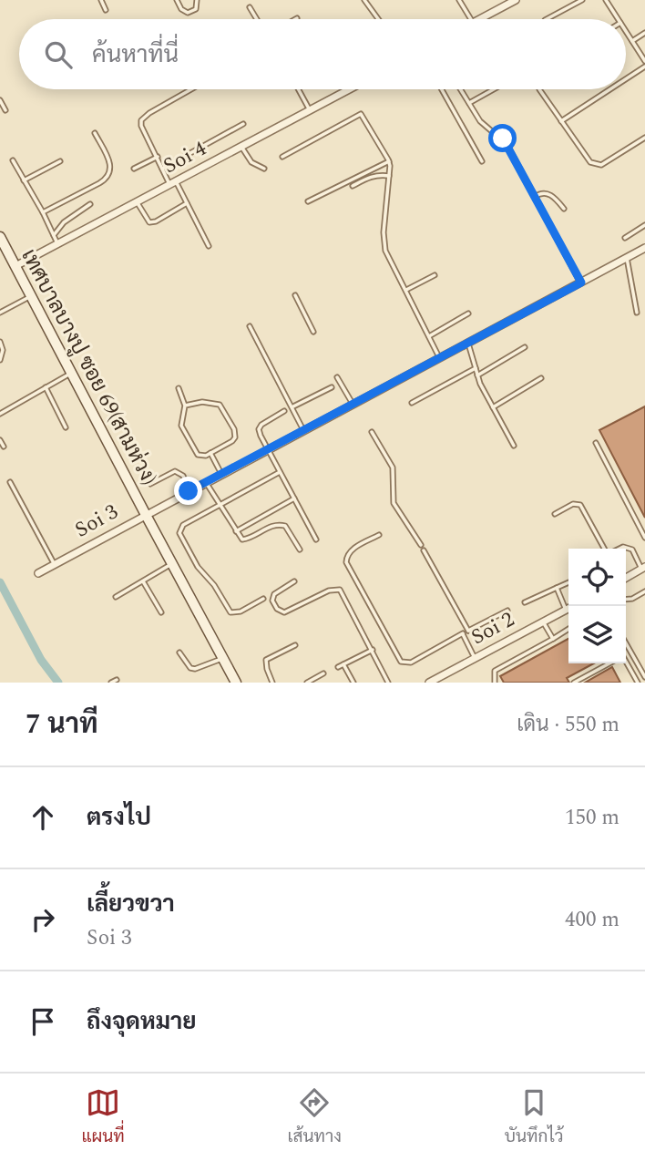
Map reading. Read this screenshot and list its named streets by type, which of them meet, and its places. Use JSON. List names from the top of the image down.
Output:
{
  "streets": {
    "street": [
      "Soi 4",
      "เทศบาลบางปู ซอย 69(สามห่วง)",
      "Soi 3",
      "Soi 2"
    ]
  },
  "crossings": [
    ["Soi 4", "เทศบาลบางปู ซอย 69(สามห่วง)"],
    ["เทศบาลบางปู ซอย 69(สามห่วง)", "Soi 3"]
  ],
  "page": {
    "search": "ค้นหาที่นี่",
    "heading": ["7 นาที", "เดิน · 550 m"],
    "list": [
      ["ตรงไป", "150 m"],
      ["เลี้ยวขวา", "Soi 3", "400 m"],
      "ถึงจุดหมาย"
    ],
    "nav": ["แผนที่", "เส้นทาง", "บันทึกไว้"]
  }
}
